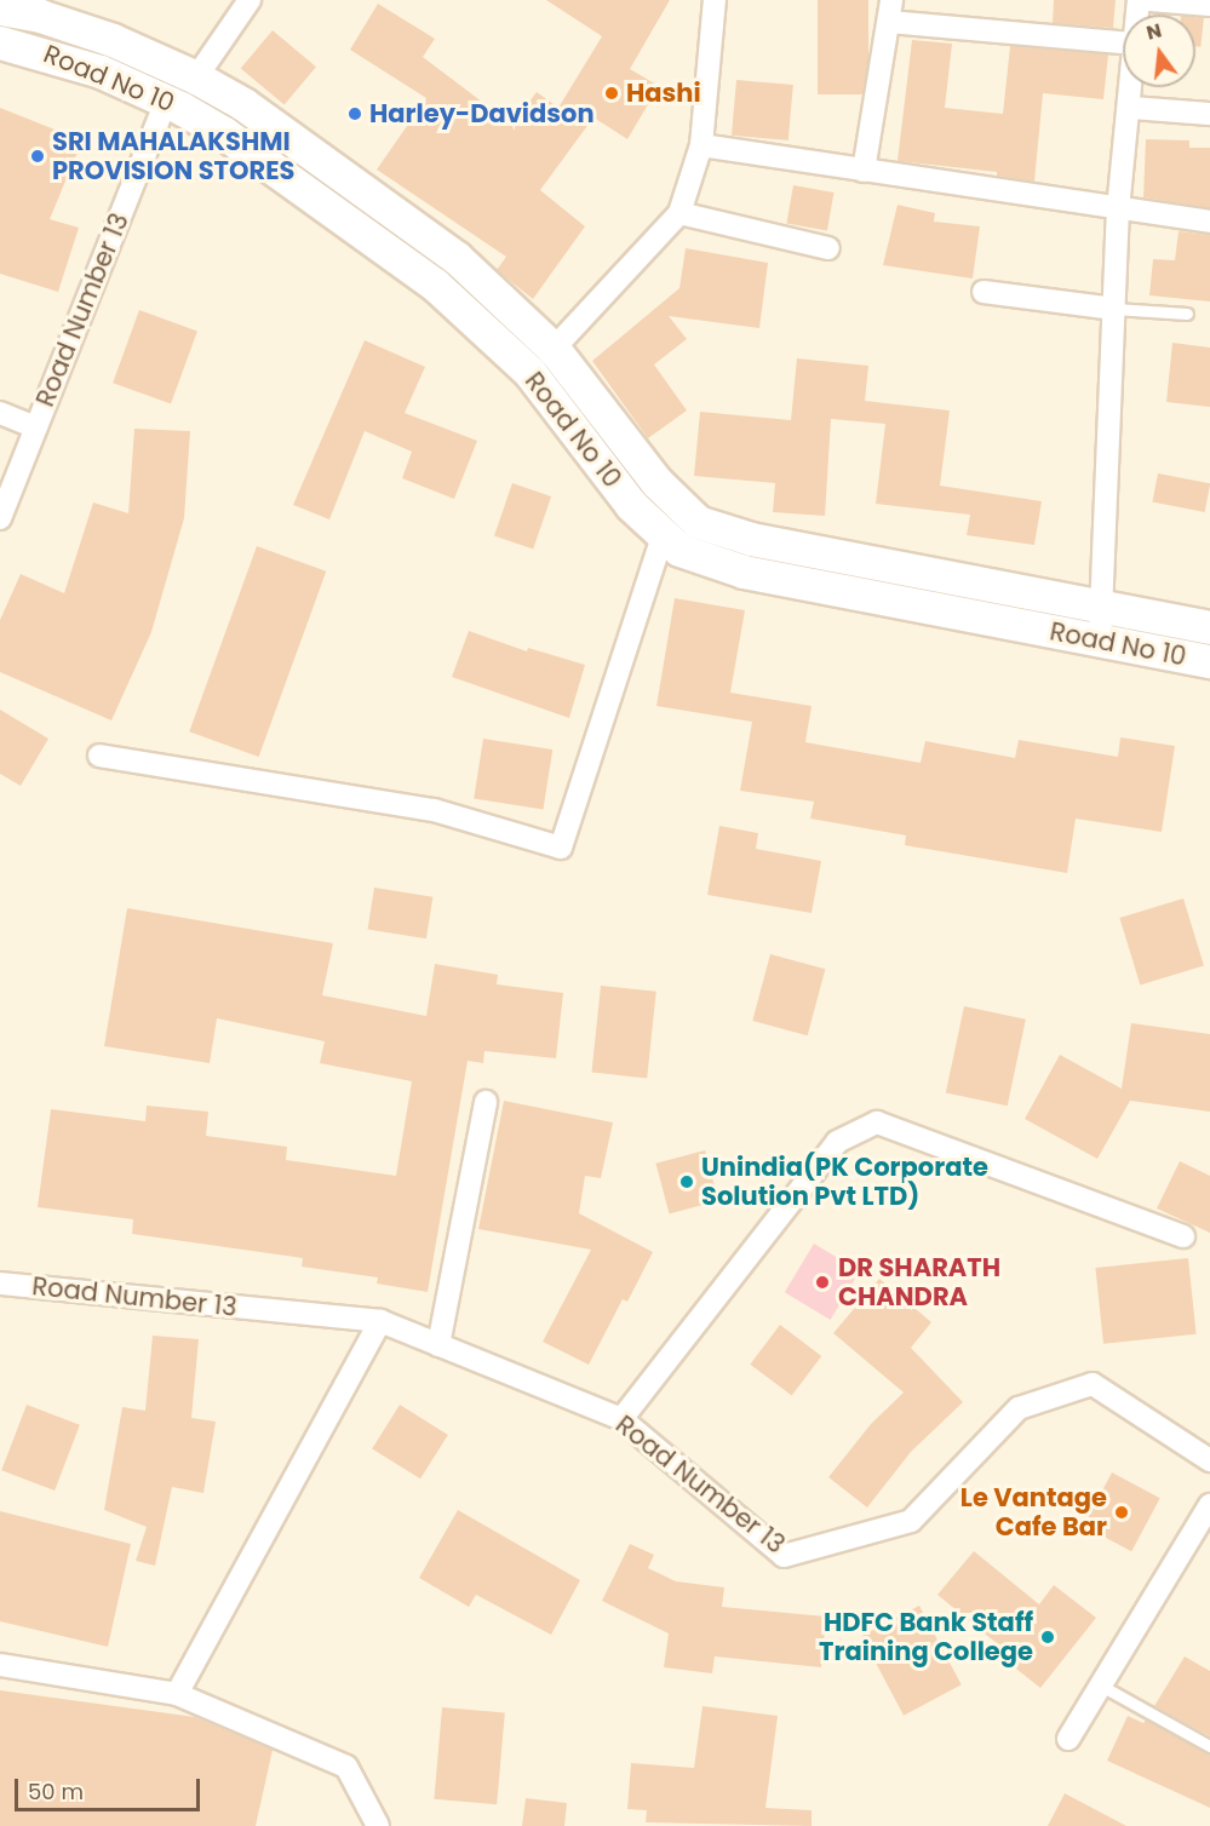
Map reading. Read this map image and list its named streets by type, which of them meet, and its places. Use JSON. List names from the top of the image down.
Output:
{
  "streets": {
    "main road": ["Road No 10"],
    "street": ["Road Number 13"]
  },
  "crossings": [
    ["Road No 10", "Road Number 13"]
  ],
  "places": [
    "Hashi",
    "Harley-Davidson",
    "SRI MAHALAKSHMI PROVISION STORES",
    "Unindia(PK Corporate Solution Pvt LTD)",
    "DR SHARATH CHANDRA",
    "Le Vantage Cafe Bar",
    "HDFC Bank Staff Training College"
  ],
  "scale_bar": "50 m",
  "north": "top"
}
